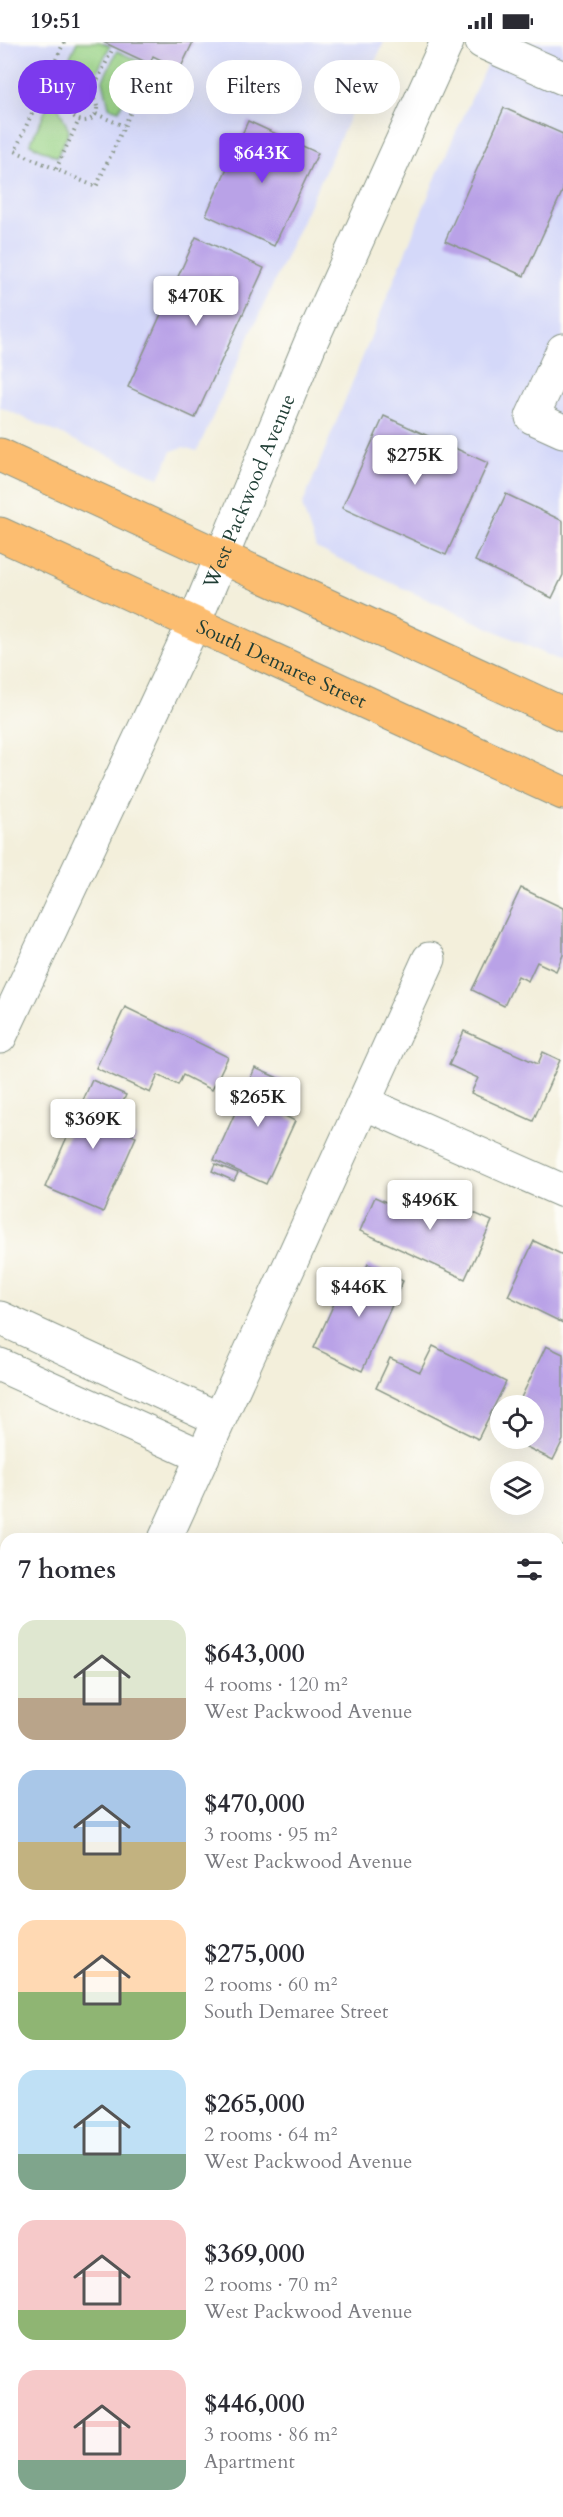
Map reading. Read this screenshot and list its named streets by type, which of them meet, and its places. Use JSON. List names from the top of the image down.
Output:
{
  "streets": {
    "main road": ["South Demaree Street"],
    "street": ["West Packwood Avenue"]
  },
  "crossings": [
    ["West Packwood Avenue", "South Demaree Street"]
  ],
  "page": {
    "status": "19:51",
    "chip": [
      "Buy",
      "Rent",
      "Filters",
      "New"
    ],
    "price": [
      "$643K",
      "$470K",
      "$275K",
      "$265K",
      "$369K",
      "$496K",
      "$446K"
    ],
    "heading": "7 homes",
    "list": [
      {
        "name": "$643,000",
        "note": "4 rooms · 120 m² · West Packwood Avenue"
      },
      {
        "name": "$470,000",
        "note": "3 rooms · 95 m² · West Packwood Avenue"
      },
      {
        "name": "$275,000",
        "note": "2 rooms · 60 m² · South Demaree Street"
      },
      {
        "name": "$265,000",
        "note": "2 rooms · 64 m² · West Packwood Avenue"
      },
      {
        "name": "$369,000",
        "note": "2 rooms · 70 m² · West Packwood Avenue"
      },
      {
        "name": "$446,000",
        "note": "3 rooms · 86 m² · Apartment"
      }
    ]
  }
}
